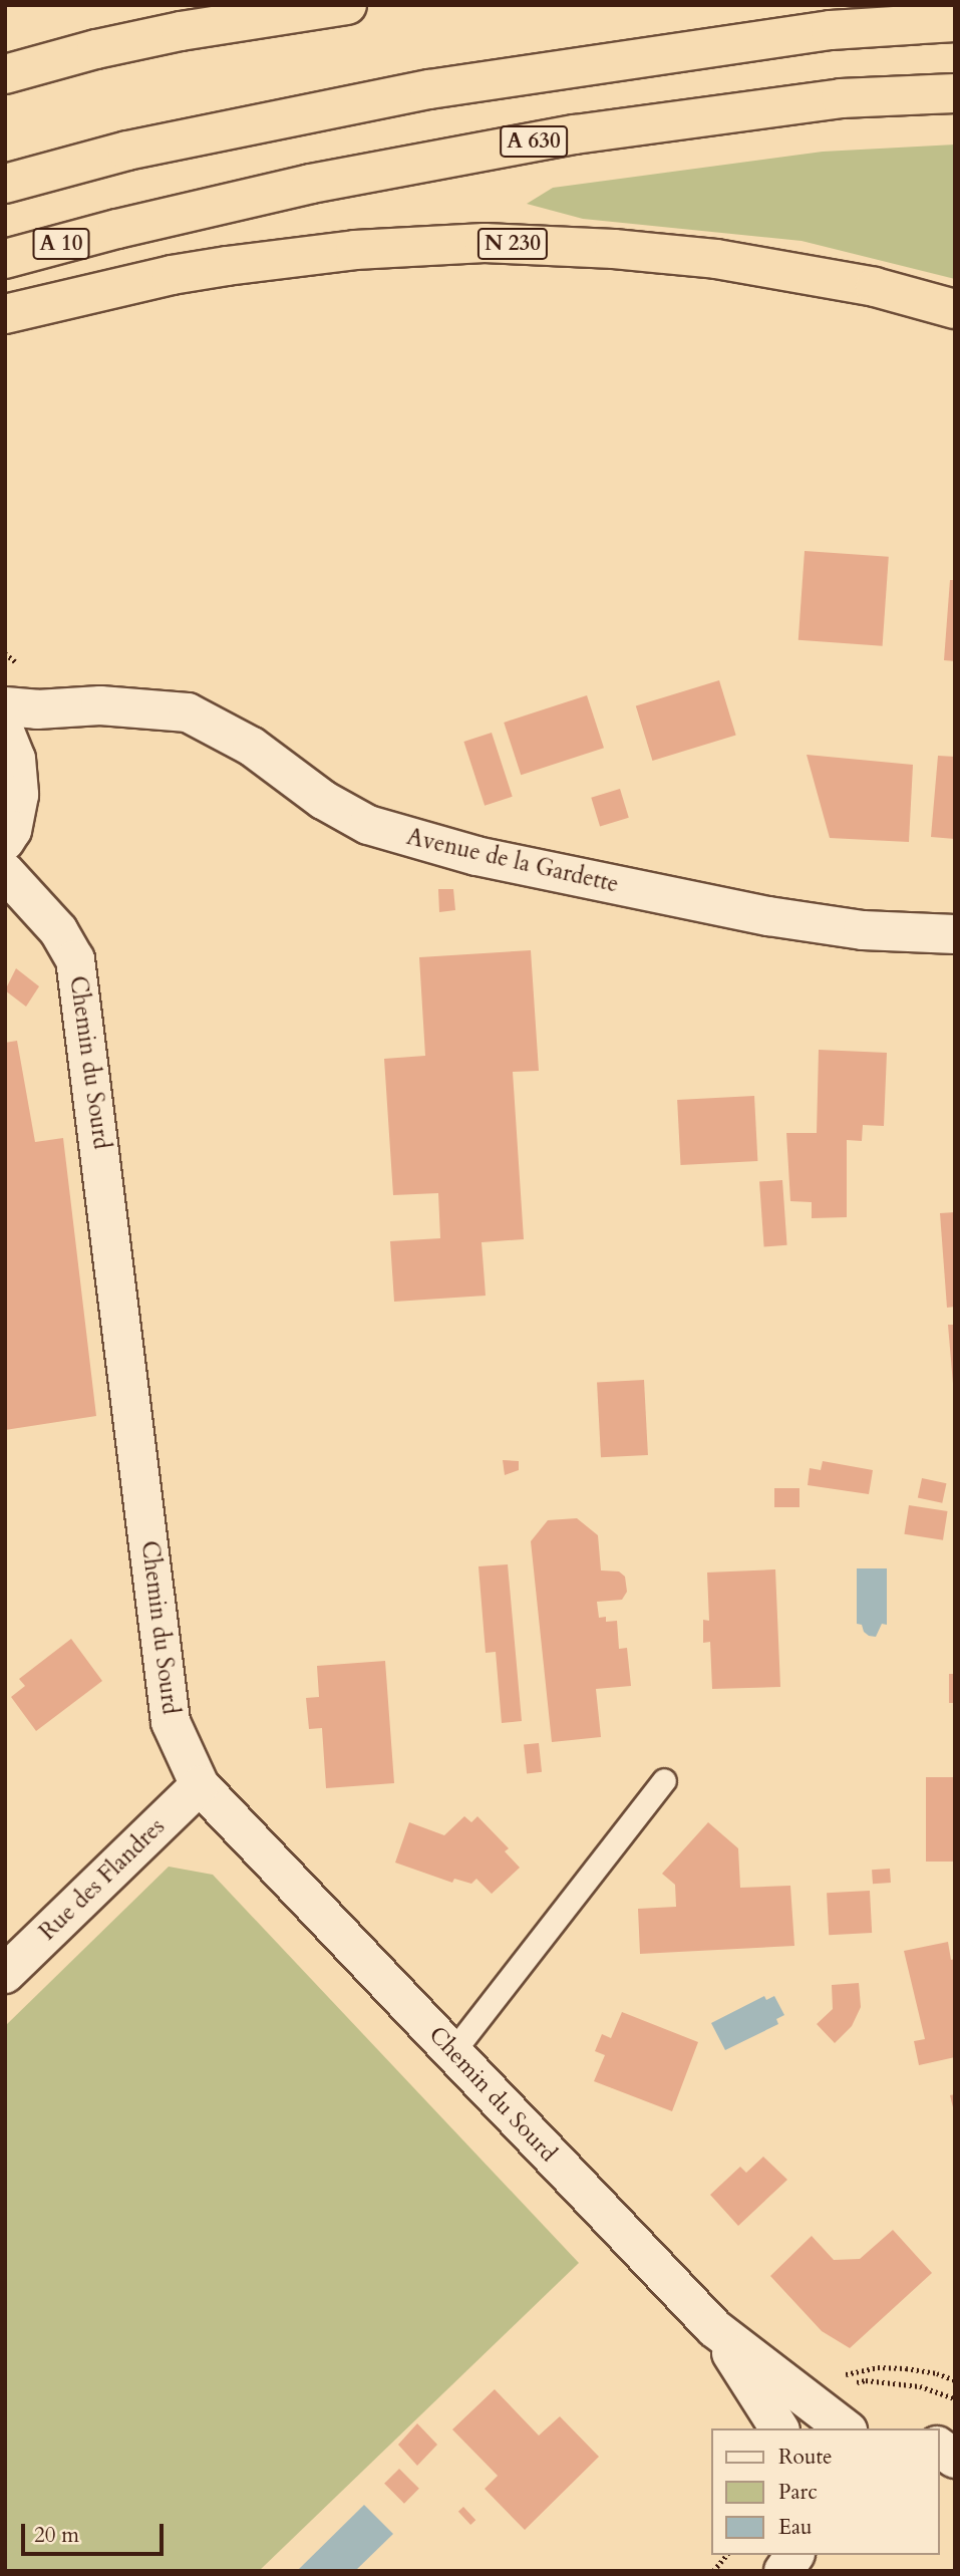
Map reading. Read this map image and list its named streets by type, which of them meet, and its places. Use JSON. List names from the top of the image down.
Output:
{
  "streets": {
    "highway": ["A 630", "A 10", "N 230"],
    "street": ["Avenue de la Gardette", "Chemin du Sourd", "Rue des Flandres"]
  },
  "crossings": [
    ["A 630", "A 10"],
    ["Chemin du Sourd", "Rue des Flandres"]
  ],
  "legend": ["Route", "Parc", "Eau"],
  "scale_bar": "20 m"
}
